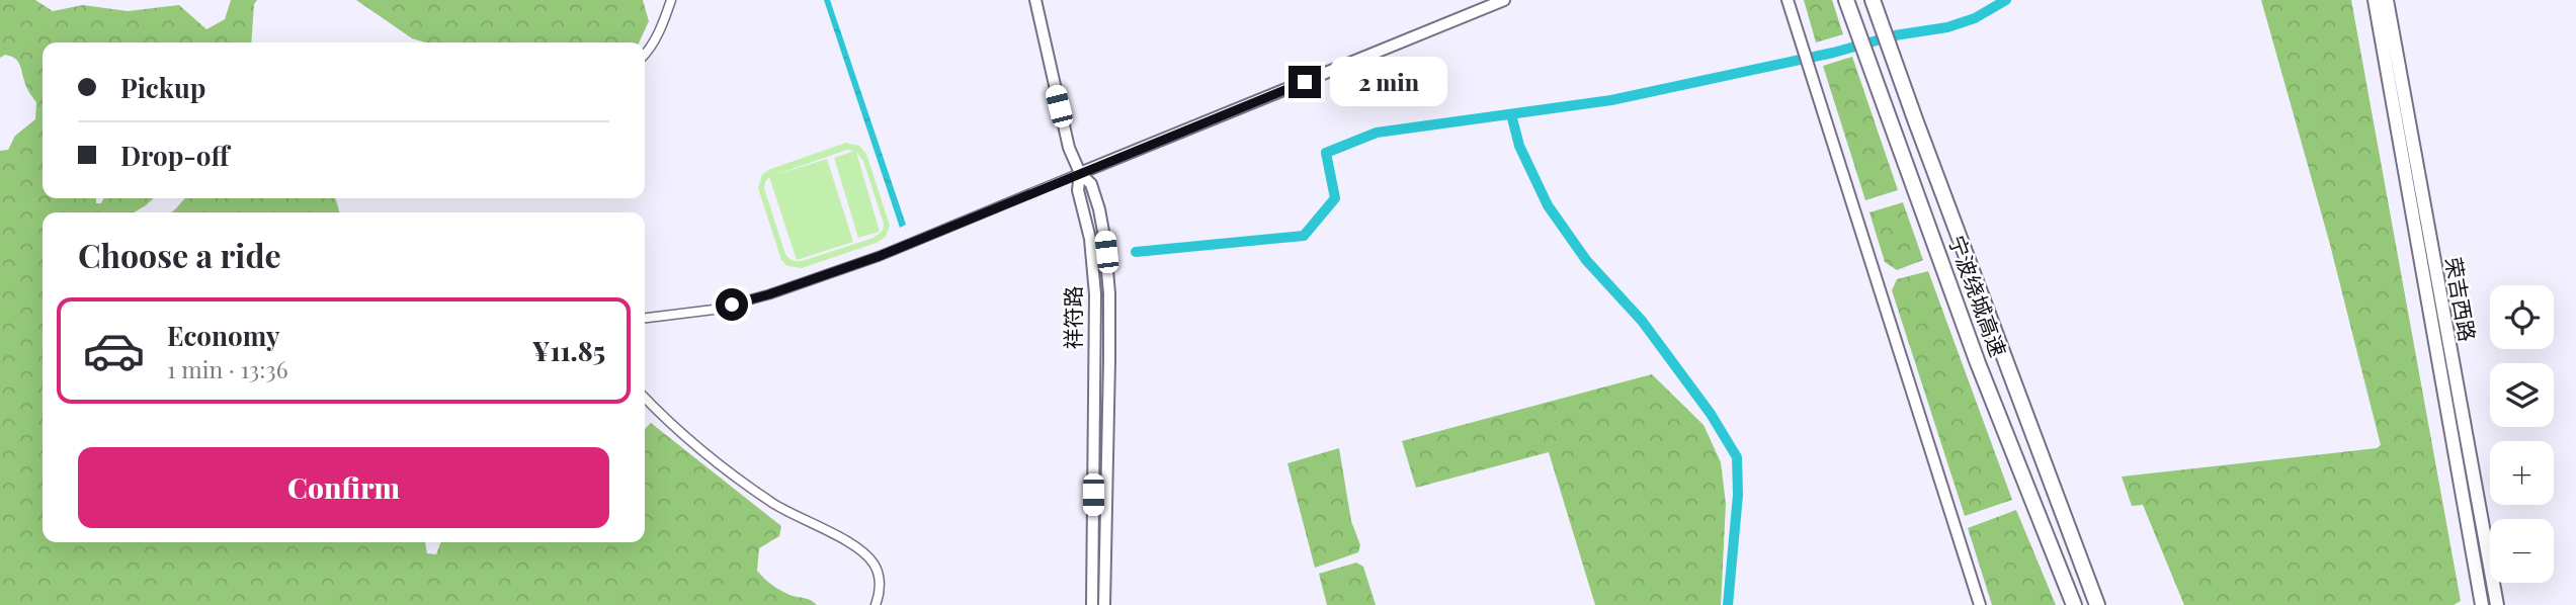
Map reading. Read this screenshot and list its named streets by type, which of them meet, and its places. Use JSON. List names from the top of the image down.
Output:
{
  "streets": {
    "highway": ["宁波绕城高速"],
    "main road": ["荣吉西路", "祥符路"]
  },
  "page": {
    "banner": ["Pickup", "Drop-off"],
    "bubble": "2 min",
    "heading": "Choose a ride",
    "map_buttons": ["+", "−"],
    "list": [
      {
        "name": "Economy",
        "note": "1 min · 13:36",
        "value": "¥11.85"
      }
    ],
    "buttons": "Confirm"
  }
}
